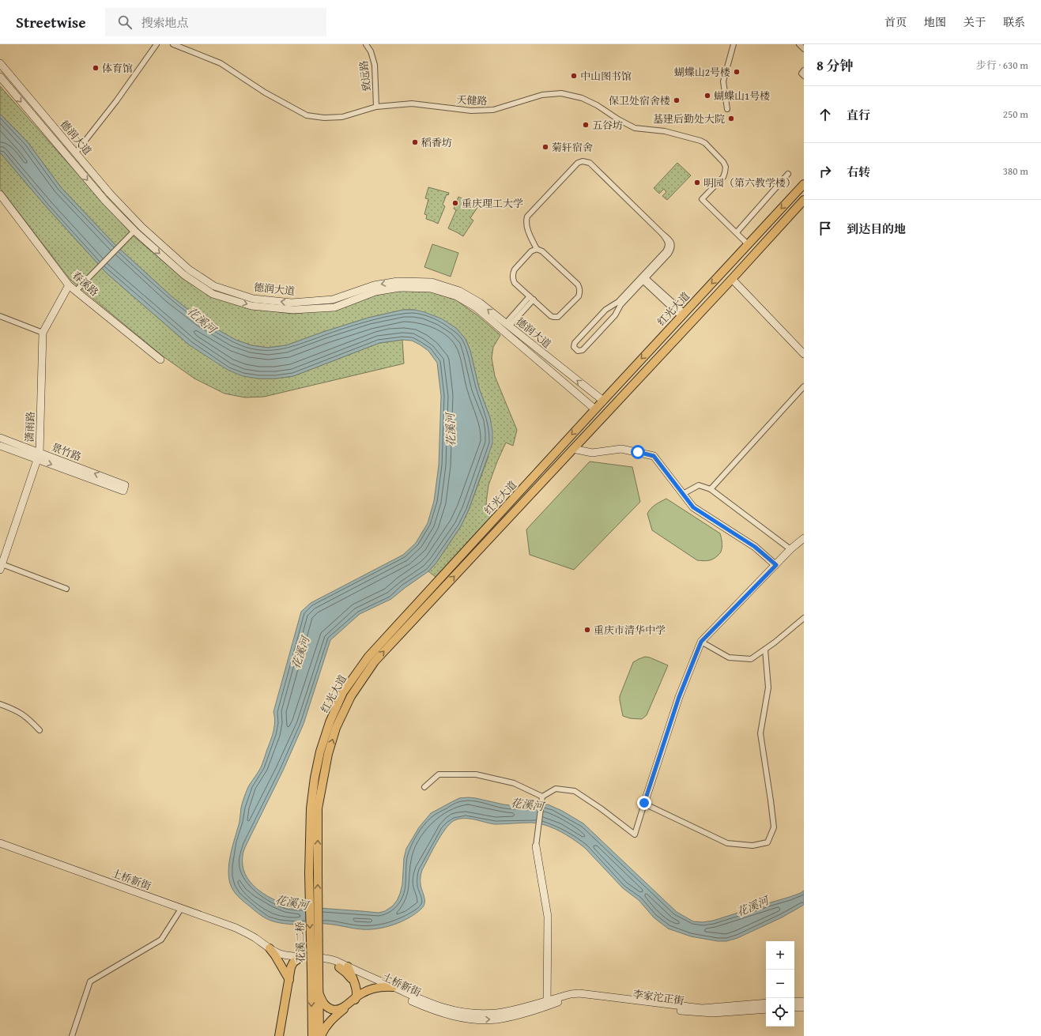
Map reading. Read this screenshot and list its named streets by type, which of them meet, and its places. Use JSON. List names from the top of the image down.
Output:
{
  "streets": {
    "main road": [
      "德润大道",
      "春溪路",
      "红光大道",
      "潇雨路",
      "景竹路",
      "土桥新街",
      "花溪二桥",
      "李家沱正街"
    ],
    "street": ["致远路", "天健路"]
  },
  "crossings": [
    ["致远路", "天健路"],
    ["德润大道", "红光大道"],
    ["春溪路", "潇雨路"],
    ["红光大道", "花溪二桥"],
    ["潇雨路", "景竹路"],
    ["土桥新街", "李家沱正街"]
  ],
  "water": ["花溪河"],
  "places": [
    "体育馆",
    "蝴蝶山2号楼",
    "中山图书馆",
    "蝴蝶山1号楼",
    "保卫处宿舍楼",
    "基建后勤处大院",
    "五谷坊",
    "稻香坊",
    "菊轩宿舍",
    "明园（第六教学楼）",
    "重庆理工大学",
    "重庆市清华中学"
  ],
  "page": {
    "header": "Streetwise",
    "search": "搜索地点",
    "nav": [
      "首页",
      "地图",
      "关于",
      "联系"
    ],
    "heading": ["8 分钟", "步行 · 630 m"],
    "list": [
      ["直行", "250 m"],
      ["右转", "380 m"],
      "到达目的地"
    ],
    "map_buttons": ["+", "−"]
  }
}
